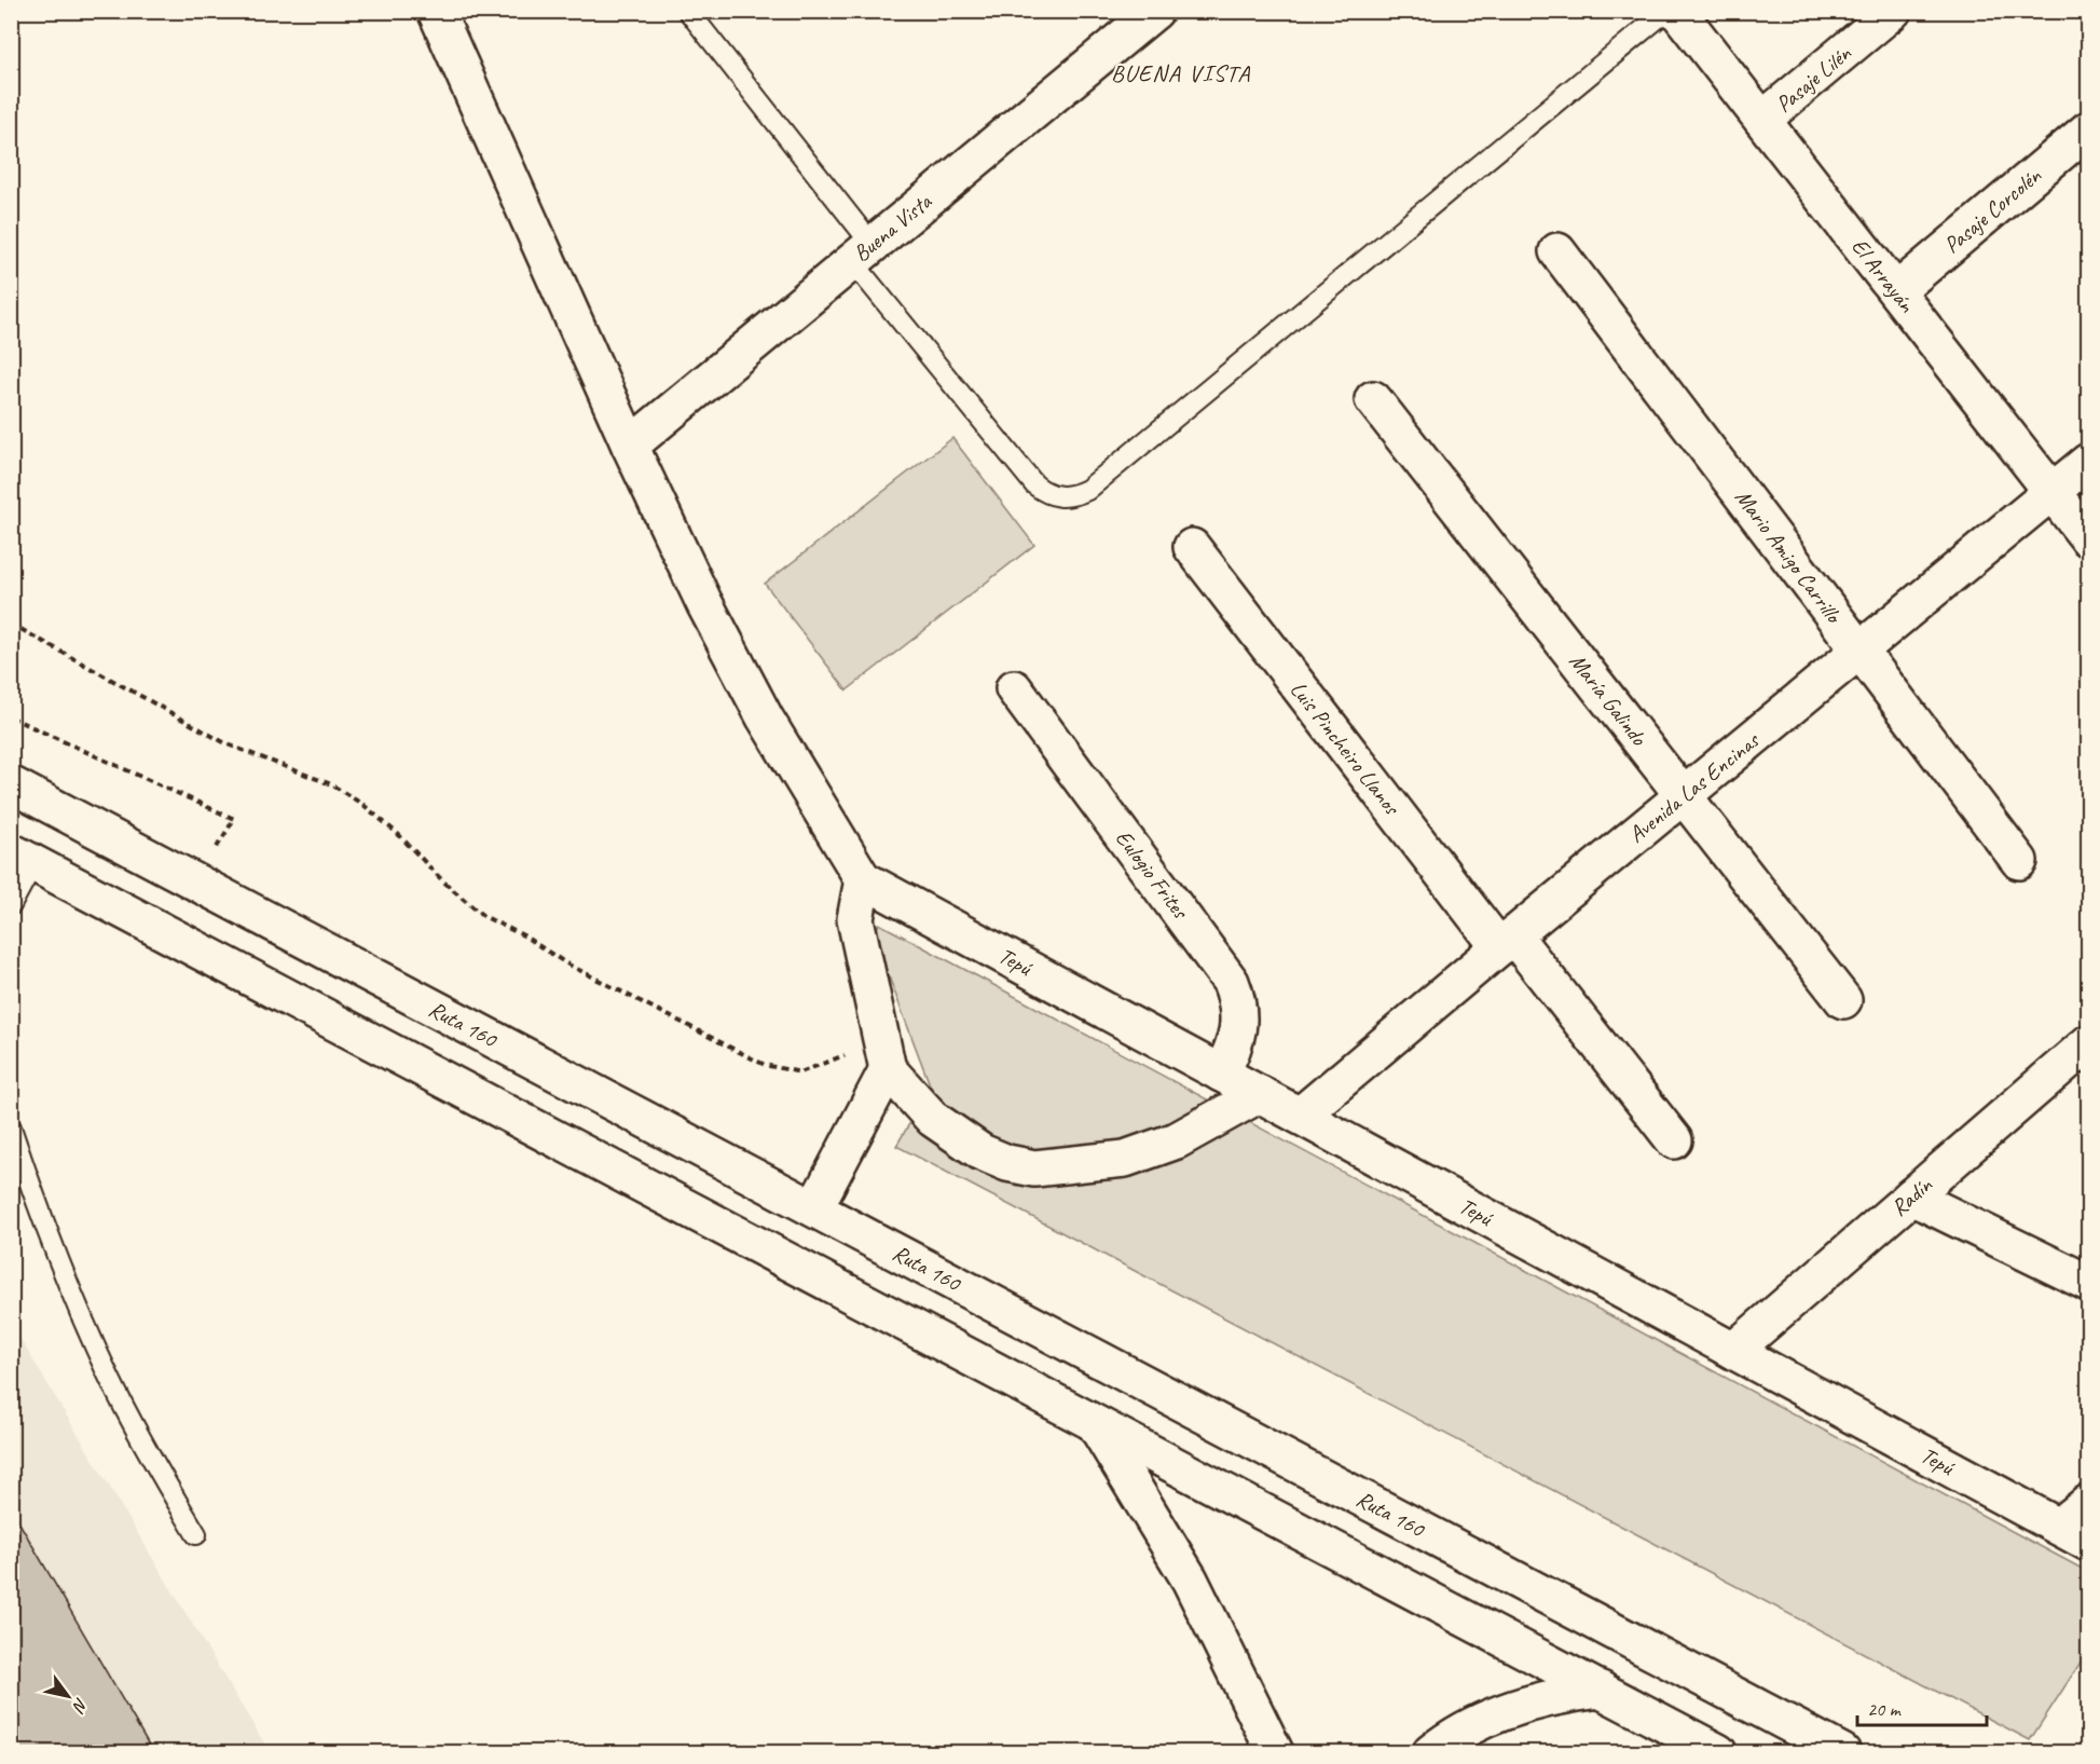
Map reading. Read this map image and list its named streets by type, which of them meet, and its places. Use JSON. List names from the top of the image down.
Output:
{
  "streets": {
    "main road": [
      "Pasaje Lilén",
      "Pasaje Corcolén",
      "Buena Vista",
      "El Arrayán",
      "Mario Amigo Carrillo",
      "María Galindo",
      "Luis Pincheiro Llanos",
      "Avenida Las Encinas",
      "Eulogio Frites",
      "Tepú",
      "Ruta 160",
      "Radín"
    ]
  },
  "crossings": [
    ["Pasaje Lilén", "El Arrayán"],
    ["Pasaje Corcolén", "El Arrayán"],
    ["El Arrayán", "Avenida Las Encinas"],
    ["Mario Amigo Carrillo", "Avenida Las Encinas"],
    ["María Galindo", "Avenida Las Encinas"],
    ["Luis Pincheiro Llanos", "Avenida Las Encinas"],
    ["Avenida Las Encinas", "Tepú"],
    ["Eulogio Frites", "Tepú"],
    ["Tepú", "Radín"]
  ],
  "districts": ["BUENA VISTA"],
  "scale_bar": "20 m",
  "north": "bottom right"
}
